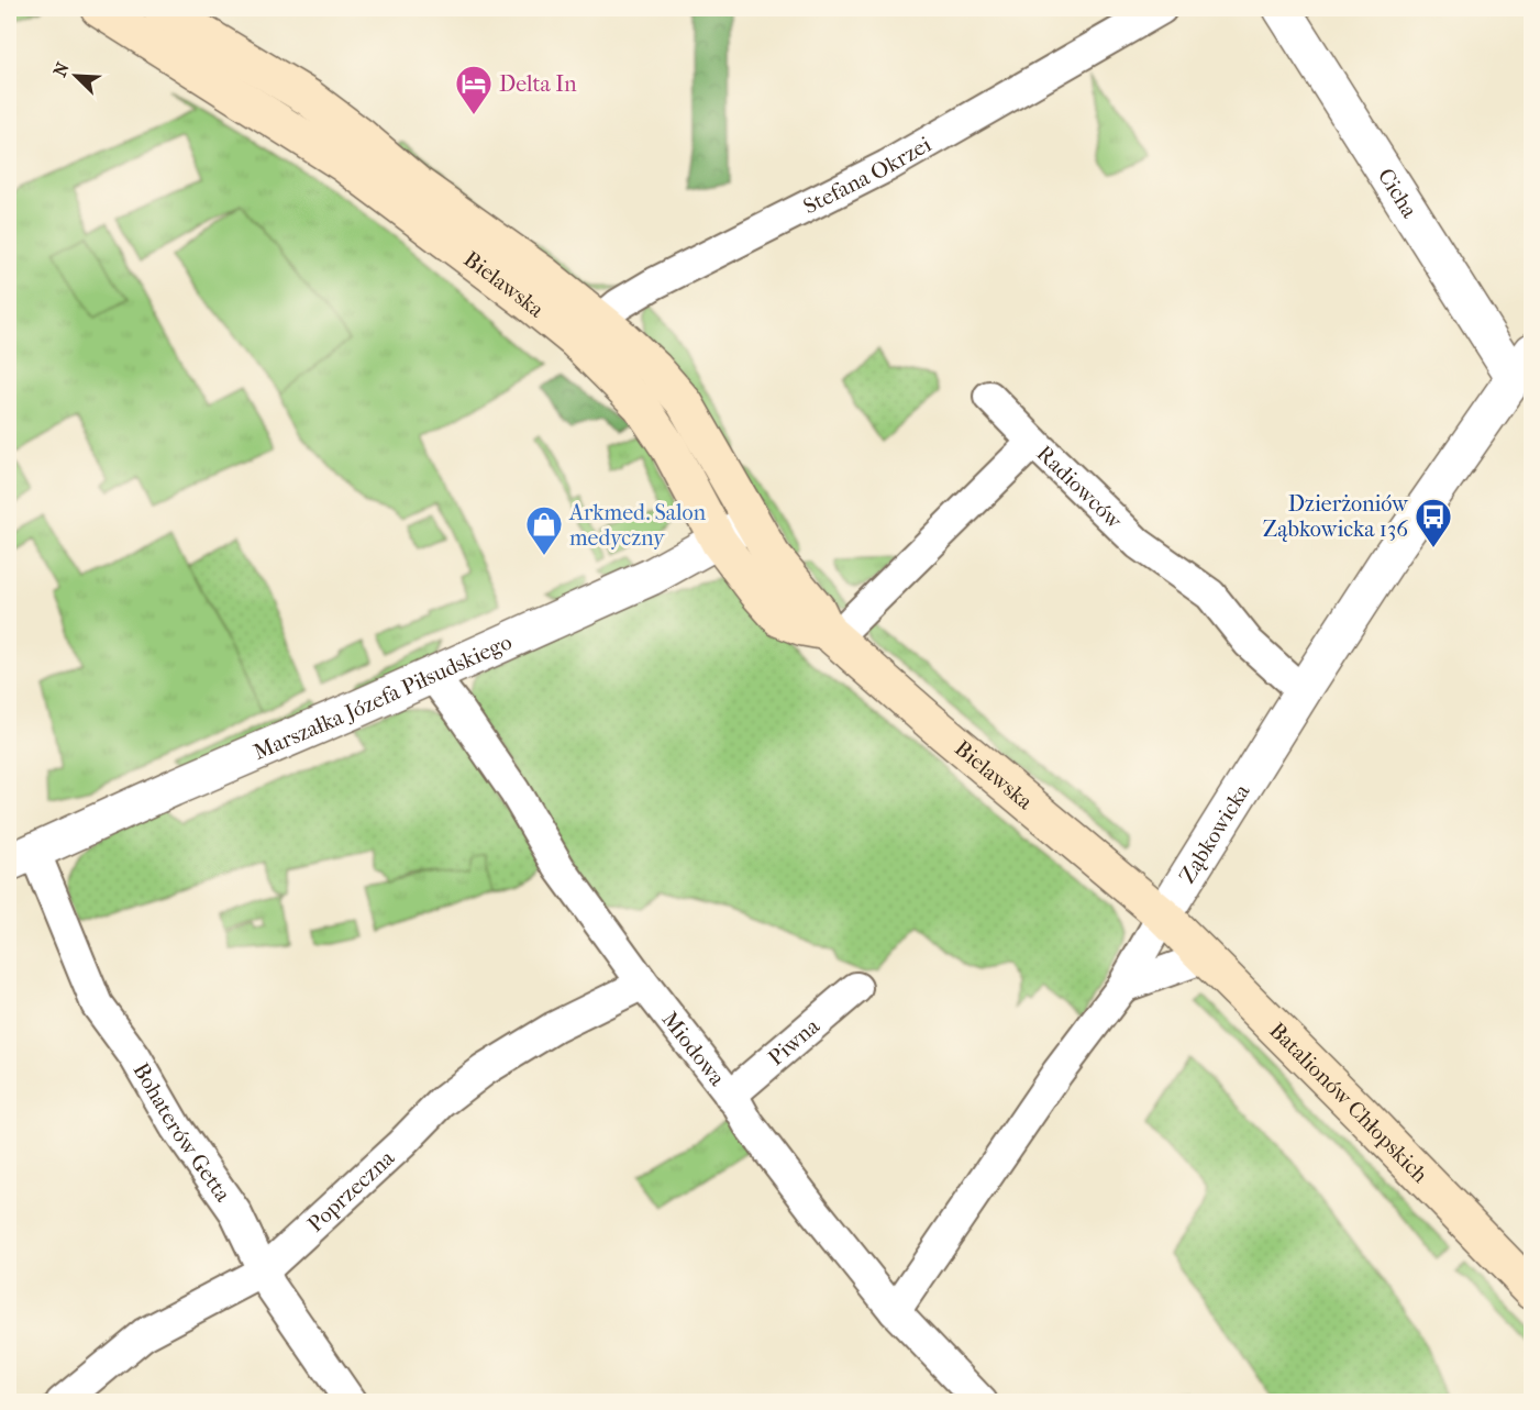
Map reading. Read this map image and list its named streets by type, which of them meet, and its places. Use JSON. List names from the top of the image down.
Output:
{
  "streets": {
    "main road": ["Bielawska", "Batalionów Chłopskich"],
    "street": [
      "Stefana Okrzei",
      "Cicha",
      "Radiowców",
      "Marszałka Józefa Piłsudskiego",
      "Ząbkowicka",
      "Piwna",
      "Miodowa",
      "Bohaterów Getta",
      "Poprzeczna"
    ]
  },
  "crossings": [
    ["Stefana Okrzei", "Bielawska"],
    ["Cicha", "Ząbkowicka"],
    ["Bielawska", "Radiowców"],
    ["Bielawska", "Marszałka Józefa Piłsudskiego"],
    ["Bielawska", "Ząbkowicka"],
    ["Bielawska", "Batalionów Chłopskich"],
    ["Radiowców", "Ząbkowicka"],
    ["Marszałka Józefa Piłsudskiego", "Miodowa"],
    ["Marszałka Józefa Piłsudskiego", "Bohaterów Getta"],
    ["Ząbkowicka", "Miodowa"],
    ["Ząbkowicka", "Batalionów Chłopskich"],
    ["Piwna", "Miodowa"],
    ["Miodowa", "Poprzeczna"],
    ["Bohaterów Getta", "Poprzeczna"]
  ],
  "places": {
    "hotel": ["Delta In"],
    "bus stop": ["Dzierżoniów Ząbkowicka 136"],
    "shop": ["Arkmed. Salon medyczny"]
  },
  "north": "top left"
}
